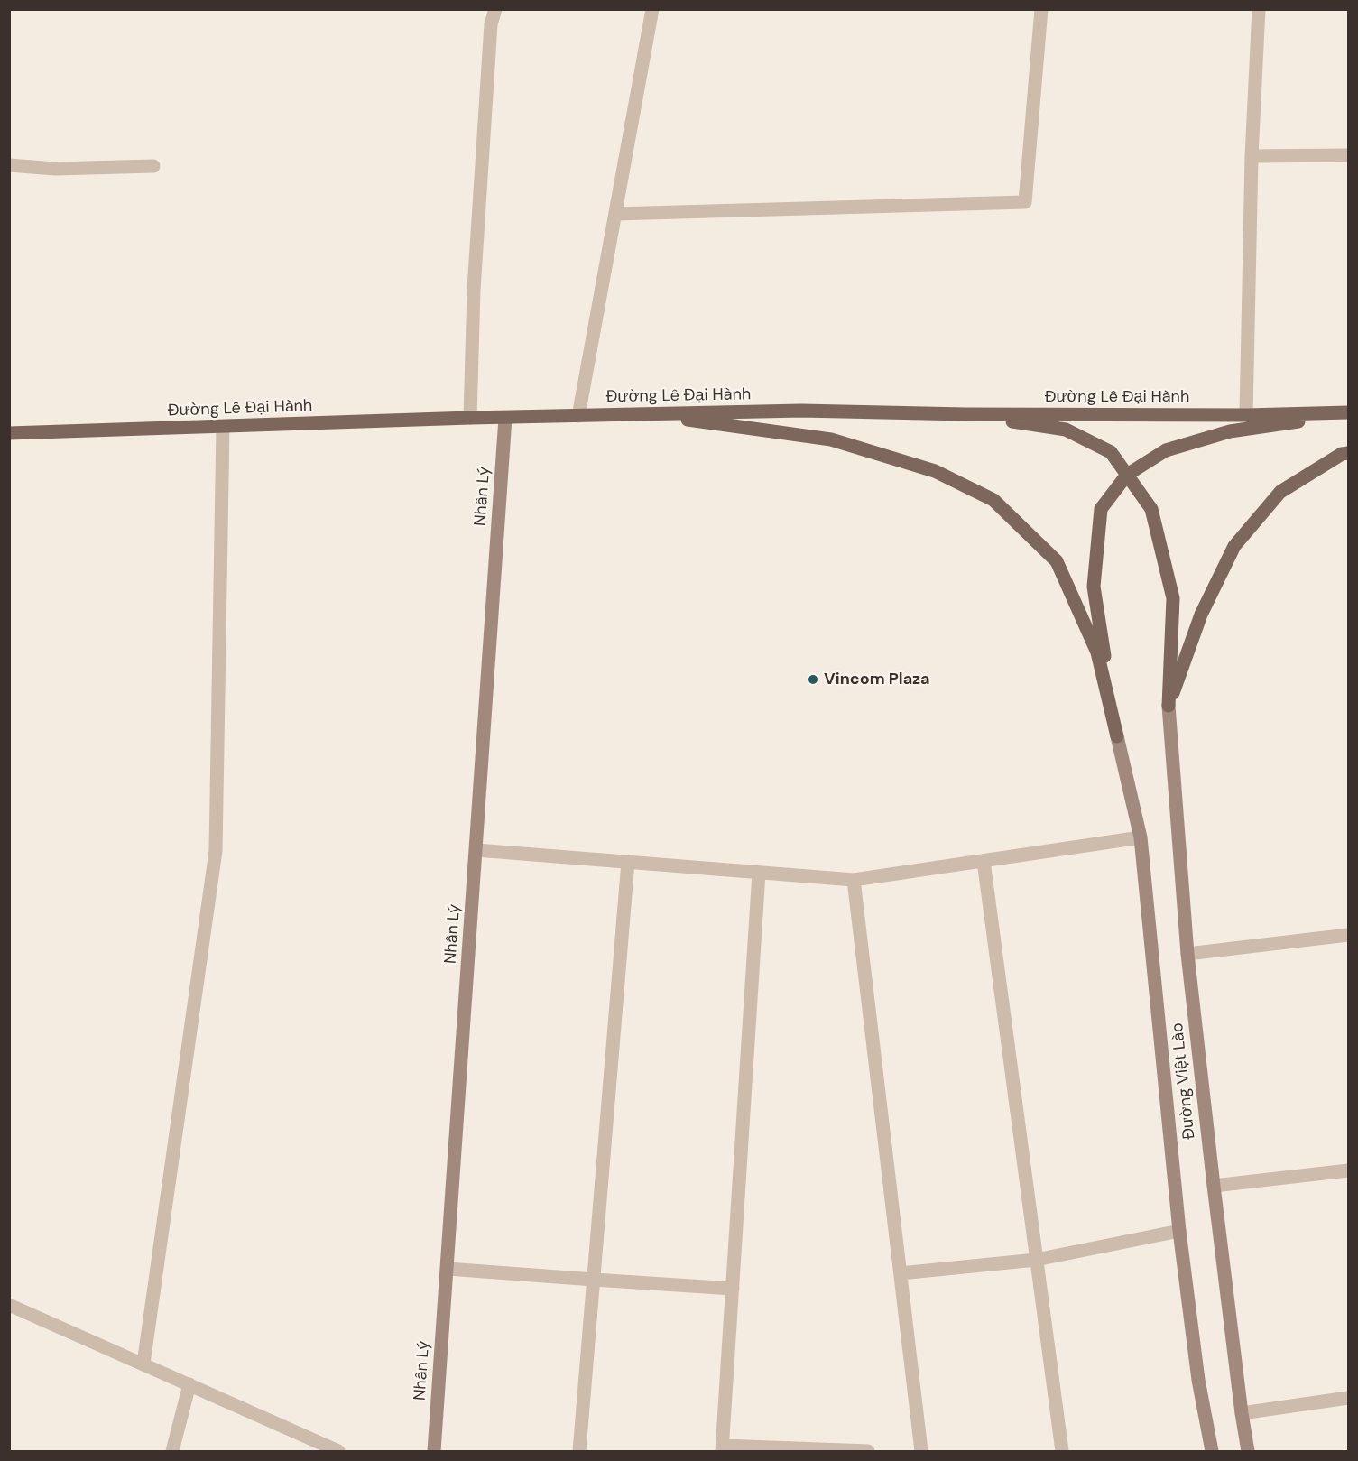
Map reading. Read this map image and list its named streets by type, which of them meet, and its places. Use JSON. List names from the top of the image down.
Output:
{
  "streets": {
    "main road": ["Đường Lê Đại Hành", "Nhân Lý", "Đường Việt Lào"]
  },
  "crossings": [
    ["Đường Lê Đại Hành", "Nhân Lý"]
  ],
  "places": ["Vincom Plaza"]
}
